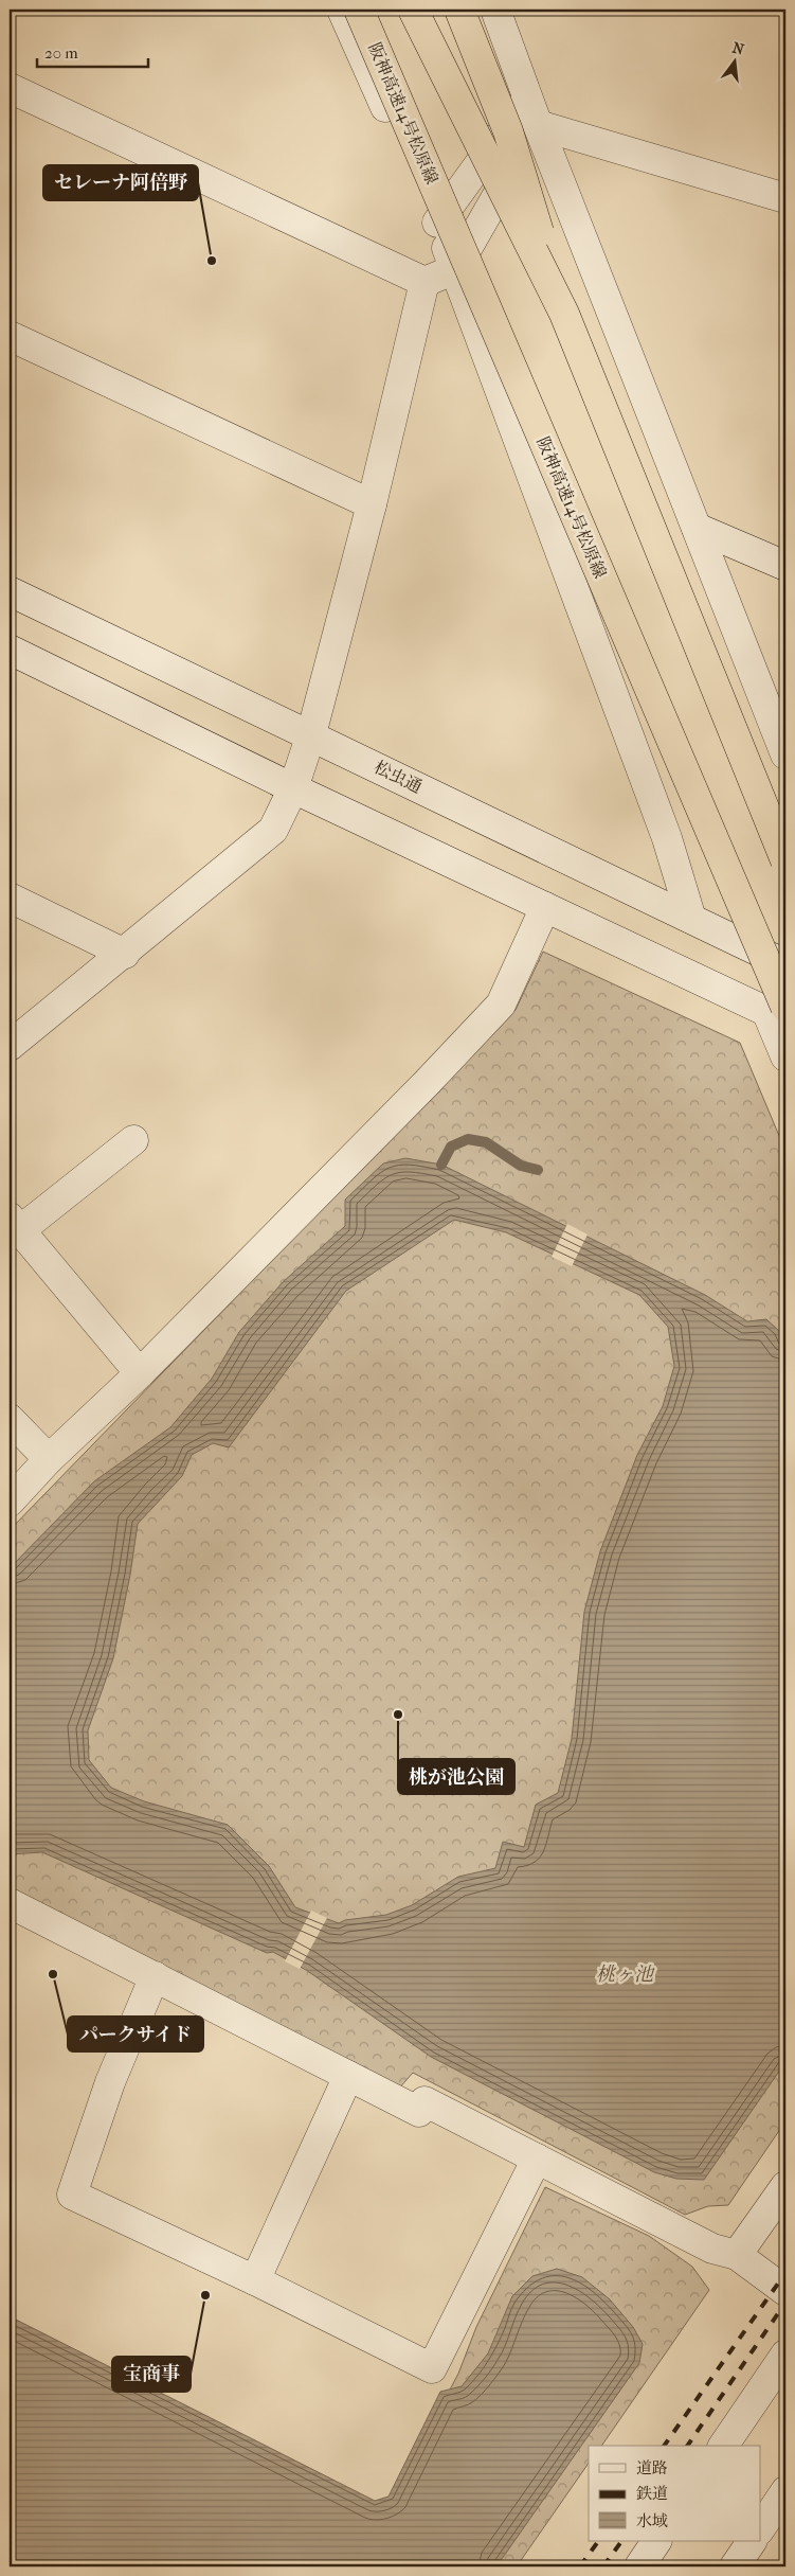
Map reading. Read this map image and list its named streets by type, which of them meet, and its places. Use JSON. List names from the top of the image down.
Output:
{
  "streets": {
    "highway": ["阪神高速14号松原線"],
    "street": ["松虫通"]
  },
  "water": ["桃ヶ池"],
  "places": [
    "セレーナ阿倍野",
    "桃が池公園",
    "パークサイド",
    "宝商事"
  ],
  "legend": ["道路", "鉄道", "水域"],
  "scale_bar": "20 m",
  "north": "top"
}
